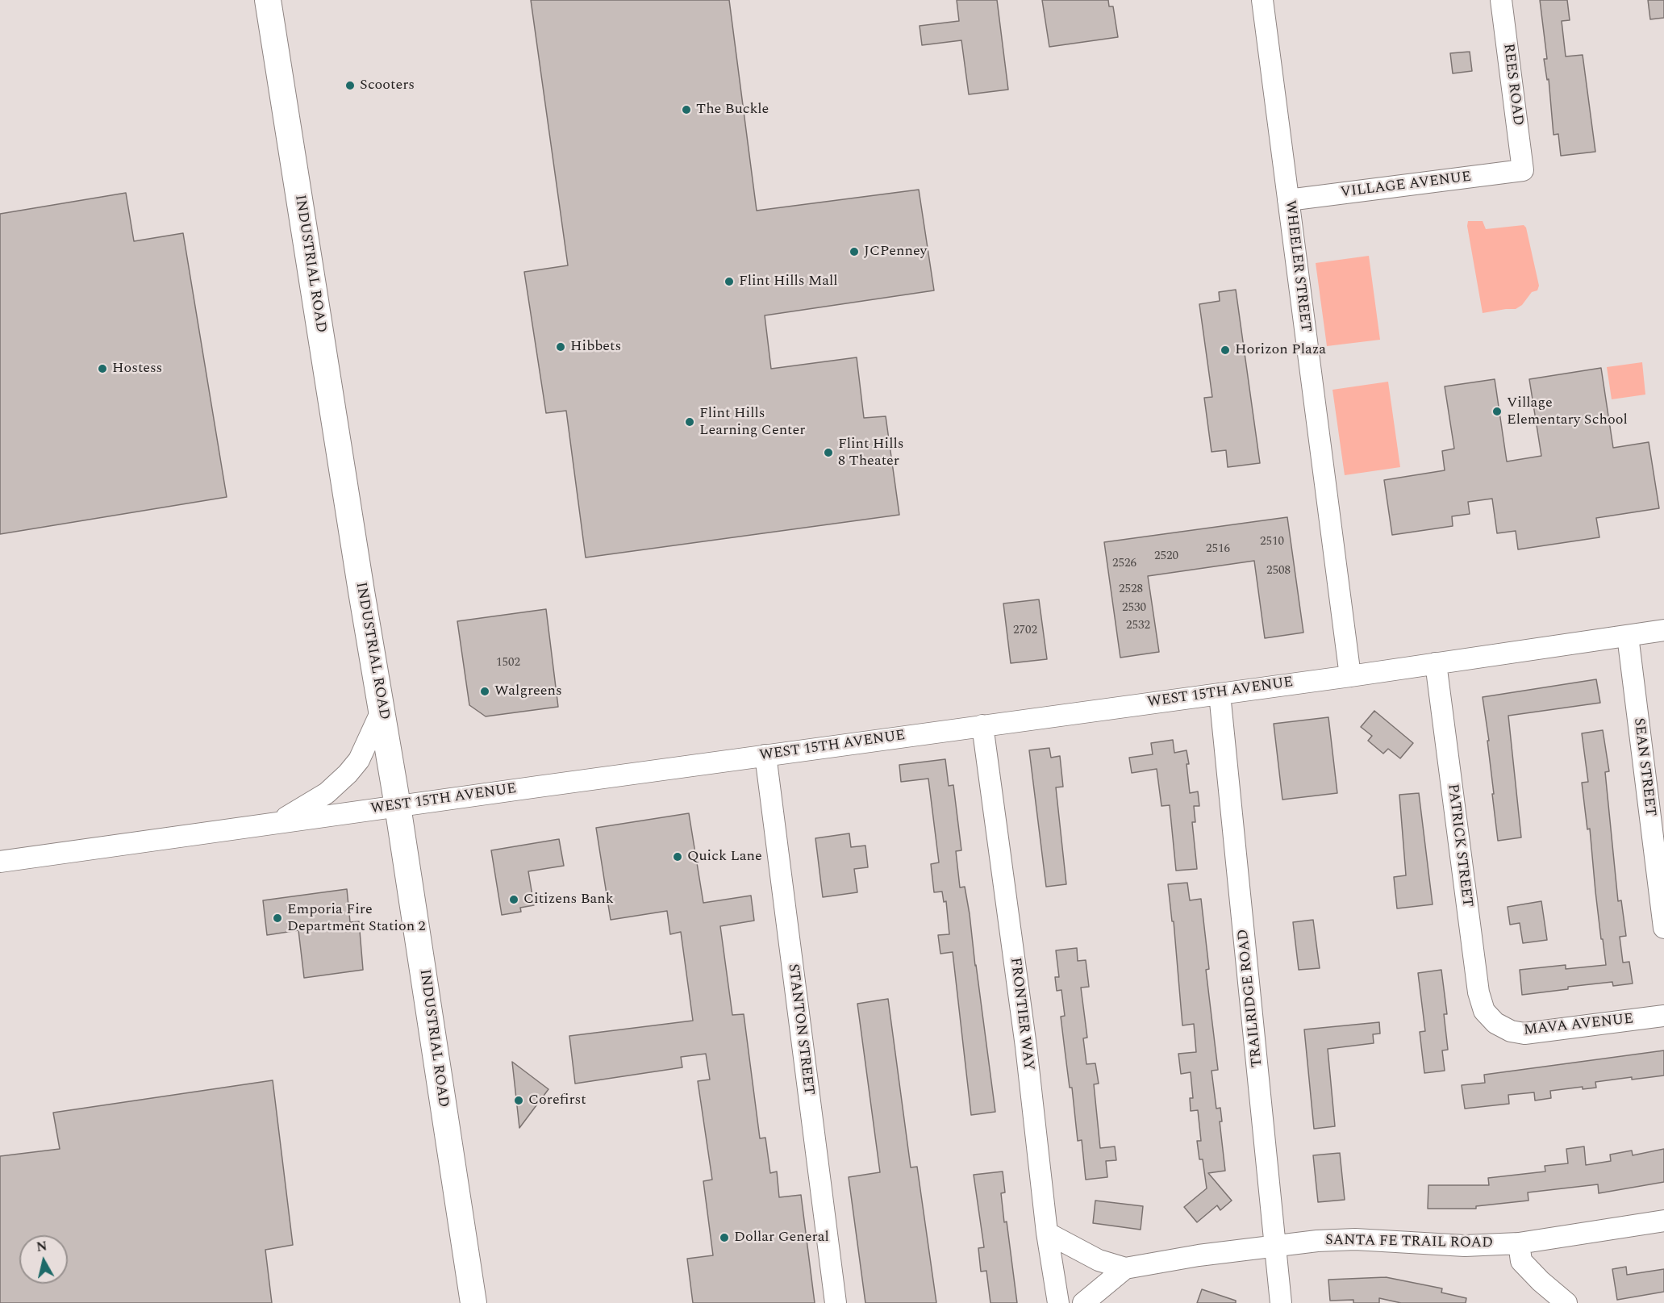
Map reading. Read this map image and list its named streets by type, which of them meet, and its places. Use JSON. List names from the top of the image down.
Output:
{
  "streets": {
    "main road": ["INDUSTRIAL ROAD"],
    "street": [
      "REES ROAD",
      "VILLAGE AVENUE",
      "WHEELER STREET",
      "WEST 15TH AVENUE",
      "SEAN STREET",
      "PATRICK STREET",
      "TRAILRIDGE ROAD",
      "FRONTIER WAY",
      "MAVA AVENUE",
      "STANTON STREET",
      "SANTA FE TRAIL ROAD"
    ]
  },
  "crossings": [
    ["REES ROAD", "VILLAGE AVENUE"],
    ["VILLAGE AVENUE", "WHEELER STREET"],
    ["INDUSTRIAL ROAD", "WEST 15TH AVENUE"],
    ["WHEELER STREET", "WEST 15TH AVENUE"],
    ["WEST 15TH AVENUE", "SEAN STREET"],
    ["WEST 15TH AVENUE", "PATRICK STREET"],
    ["WEST 15TH AVENUE", "TRAILRIDGE ROAD"],
    ["WEST 15TH AVENUE", "FRONTIER WAY"],
    ["WEST 15TH AVENUE", "STANTON STREET"],
    ["PATRICK STREET", "MAVA AVENUE"],
    ["TRAILRIDGE ROAD", "SANTA FE TRAIL ROAD"],
    ["FRONTIER WAY", "SANTA FE TRAIL ROAD"]
  ],
  "places": [
    "Scooters",
    "The Buckle",
    "JCPenney",
    "Flint Hills Mall",
    "Hibbets",
    "Horizon Plaza",
    "Hostess",
    "Village Elementary School",
    "Flint Hills Learning Center",
    "Flint Hills 8 Theater",
    "Walgreens",
    "Quick Lane",
    "Citizens Bank",
    "Emporia Fire Department Station 2",
    "Corefirst",
    "Dollar General"
  ],
  "house_numbers": [
    "2510",
    "2516",
    "2520",
    "2526",
    "2508",
    "2528",
    "2530",
    "2532",
    "2702",
    "1502"
  ],
  "north": "top"
}
